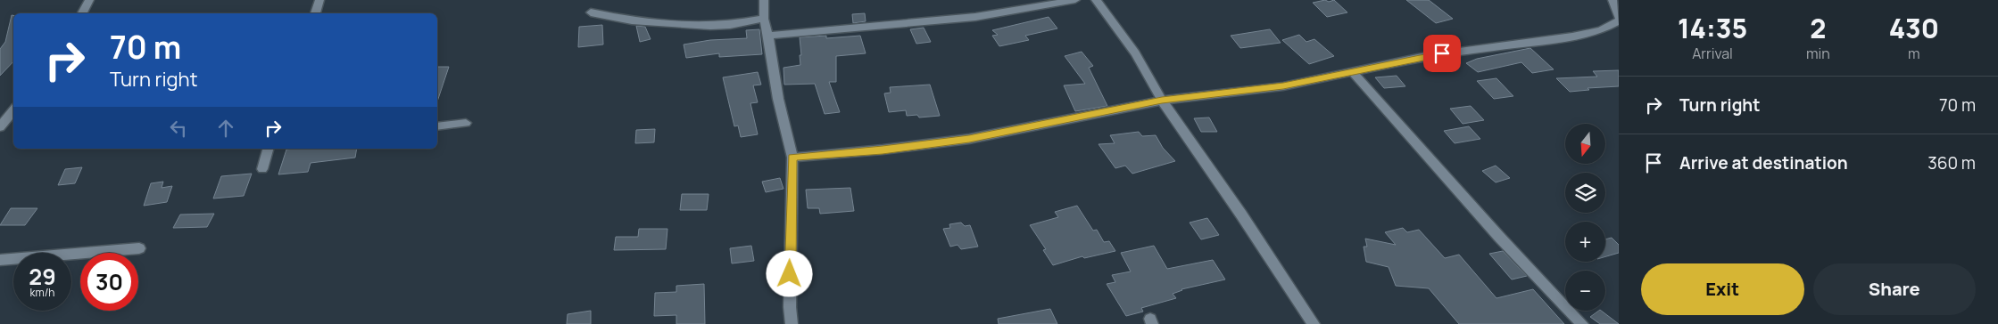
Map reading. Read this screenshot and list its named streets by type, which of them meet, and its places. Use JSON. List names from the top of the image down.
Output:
{
  "north": "bottom",
  "page": {
    "eta": [
      "14:35",
      "Arrival",
      "2",
      "min",
      "430",
      "m"
    ],
    "turn": ["70 m", "Turn right"],
    "list": [
      {
        "name": "Turn right",
        "value": "70 m"
      },
      {
        "name": "Arrive at destination",
        "value": "360 m"
      }
    ],
    "map_buttons": ["+", "−"],
    "speed": "29 km/h",
    "limit": "30",
    "buttons": ["Exit", "Share"]
  }
}
